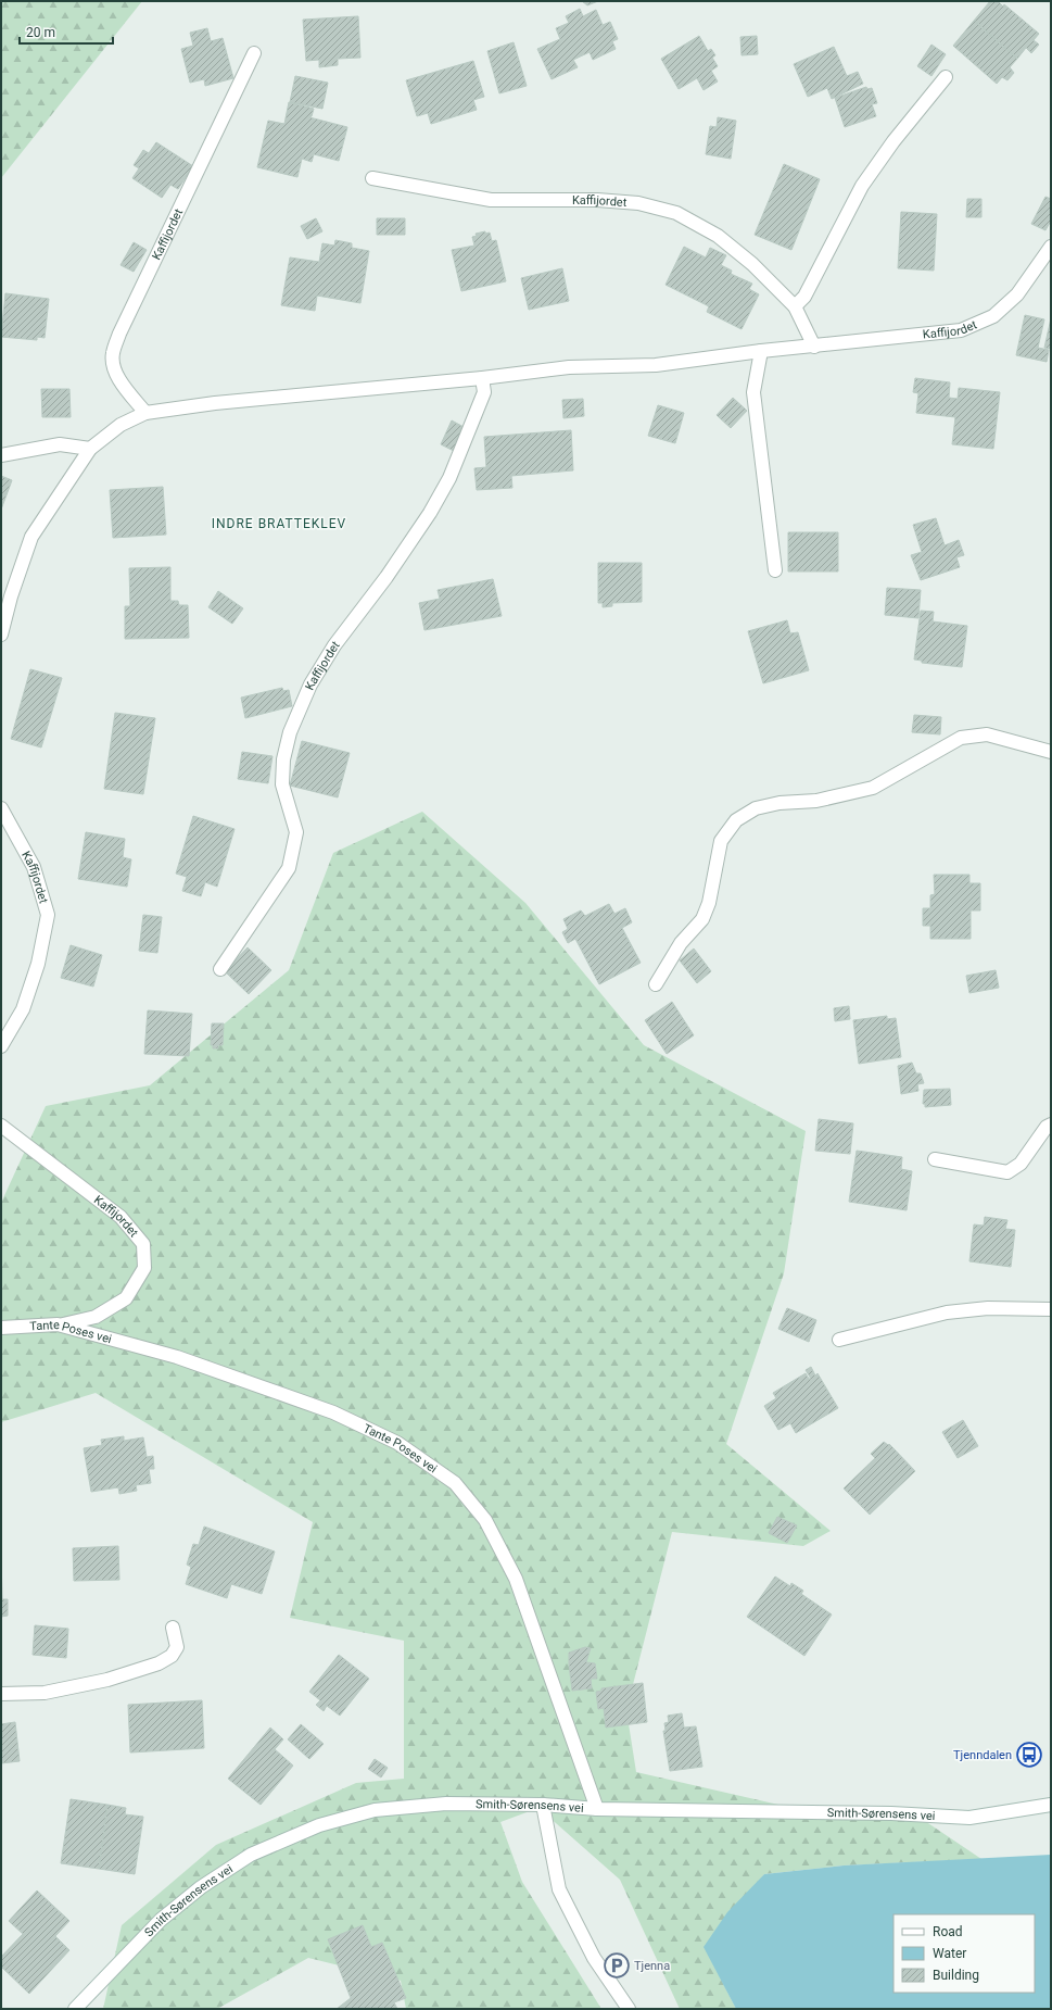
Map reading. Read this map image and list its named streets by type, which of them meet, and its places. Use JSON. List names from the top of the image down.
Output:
{
  "streets": {
    "street": ["Kaffijordet", "Tante Poses vei", "Smith-Sørensens vei"]
  },
  "crossings": [
    ["Kaffijordet", "Tante Poses vei"],
    ["Tante Poses vei", "Smith-Sørensens vei"]
  ],
  "districts": ["INDRE BRATTEKLEV"],
  "places": {
    "bus stop": ["Tjenndalen"],
    "parking": ["Tjenna"]
  },
  "legend": ["Road", "Water", "Building"],
  "scale_bar": "20 m"
}
